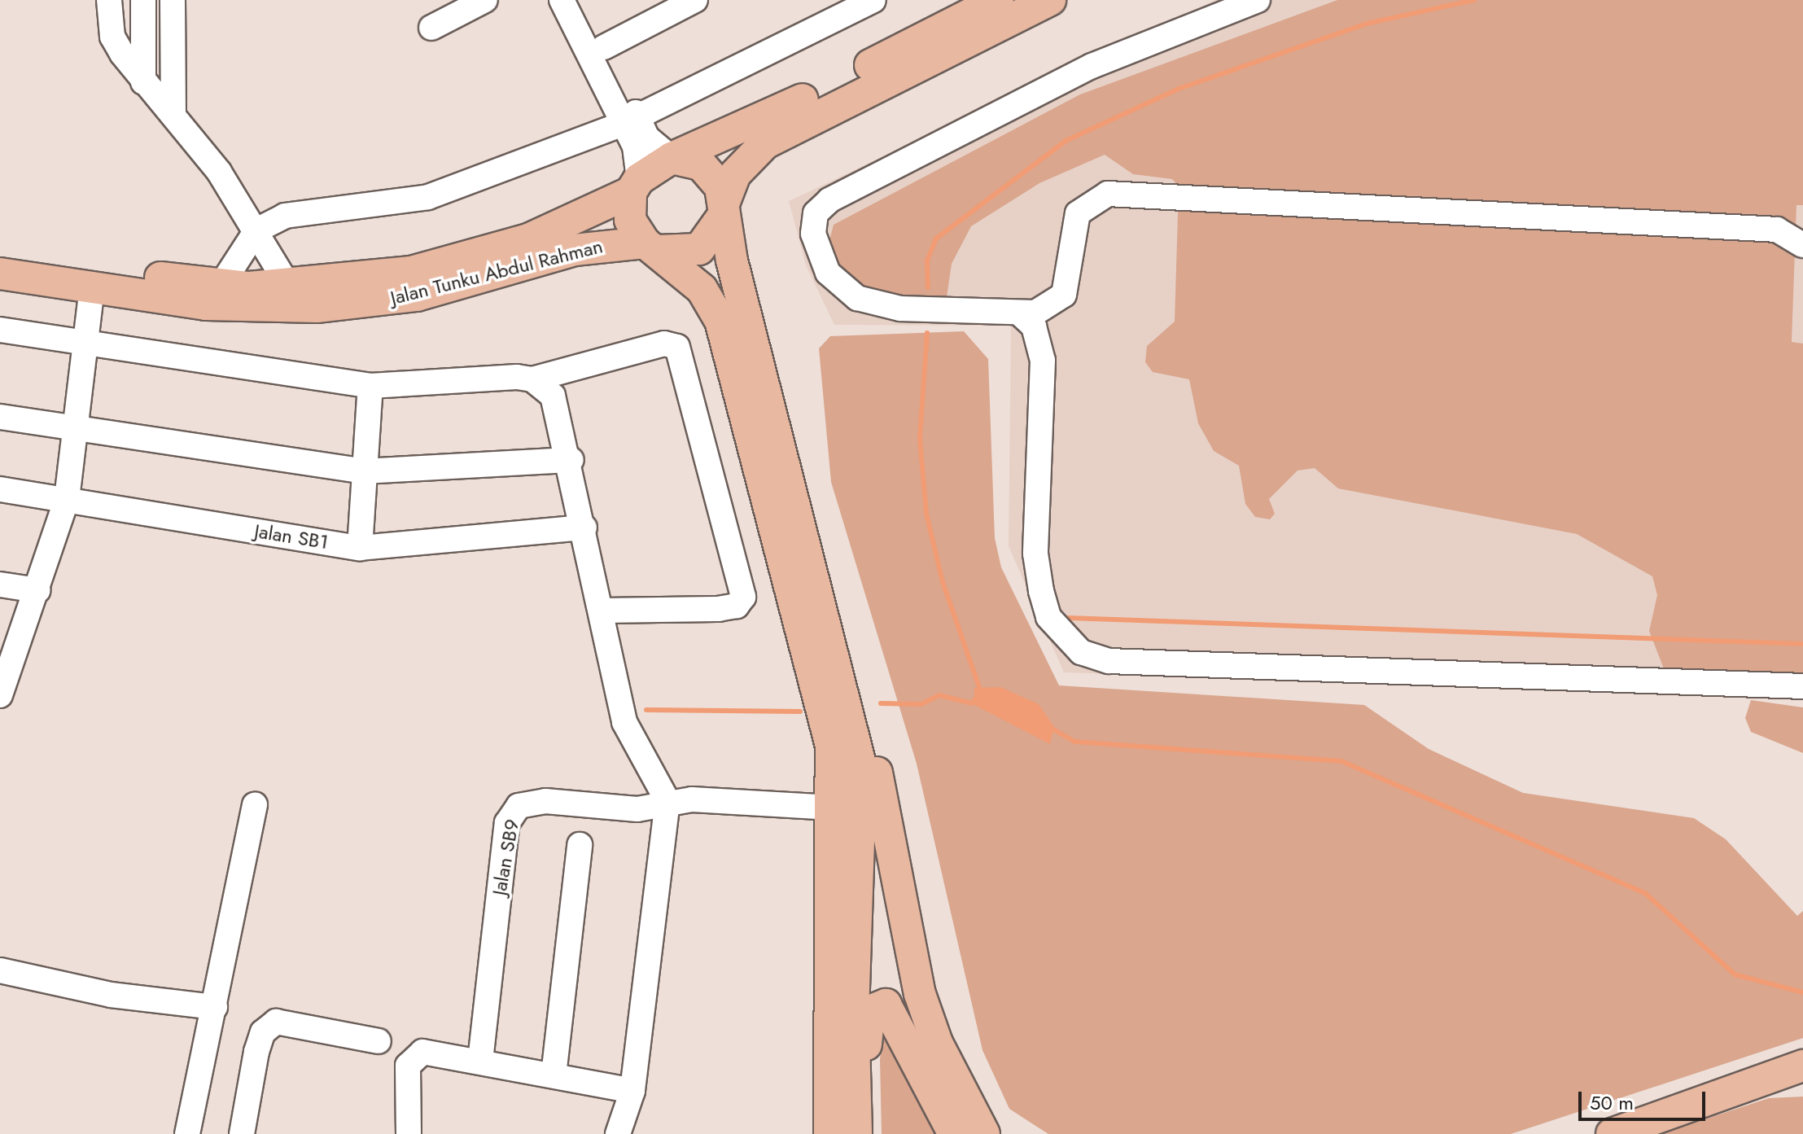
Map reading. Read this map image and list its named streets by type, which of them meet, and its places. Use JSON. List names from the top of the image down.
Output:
{
  "streets": {
    "main road": ["Jalan Tunku Abdul Rahman"],
    "street": ["Jalan SB1", "Jalan SB9"]
  },
  "scale_bar": "50 m"
}
